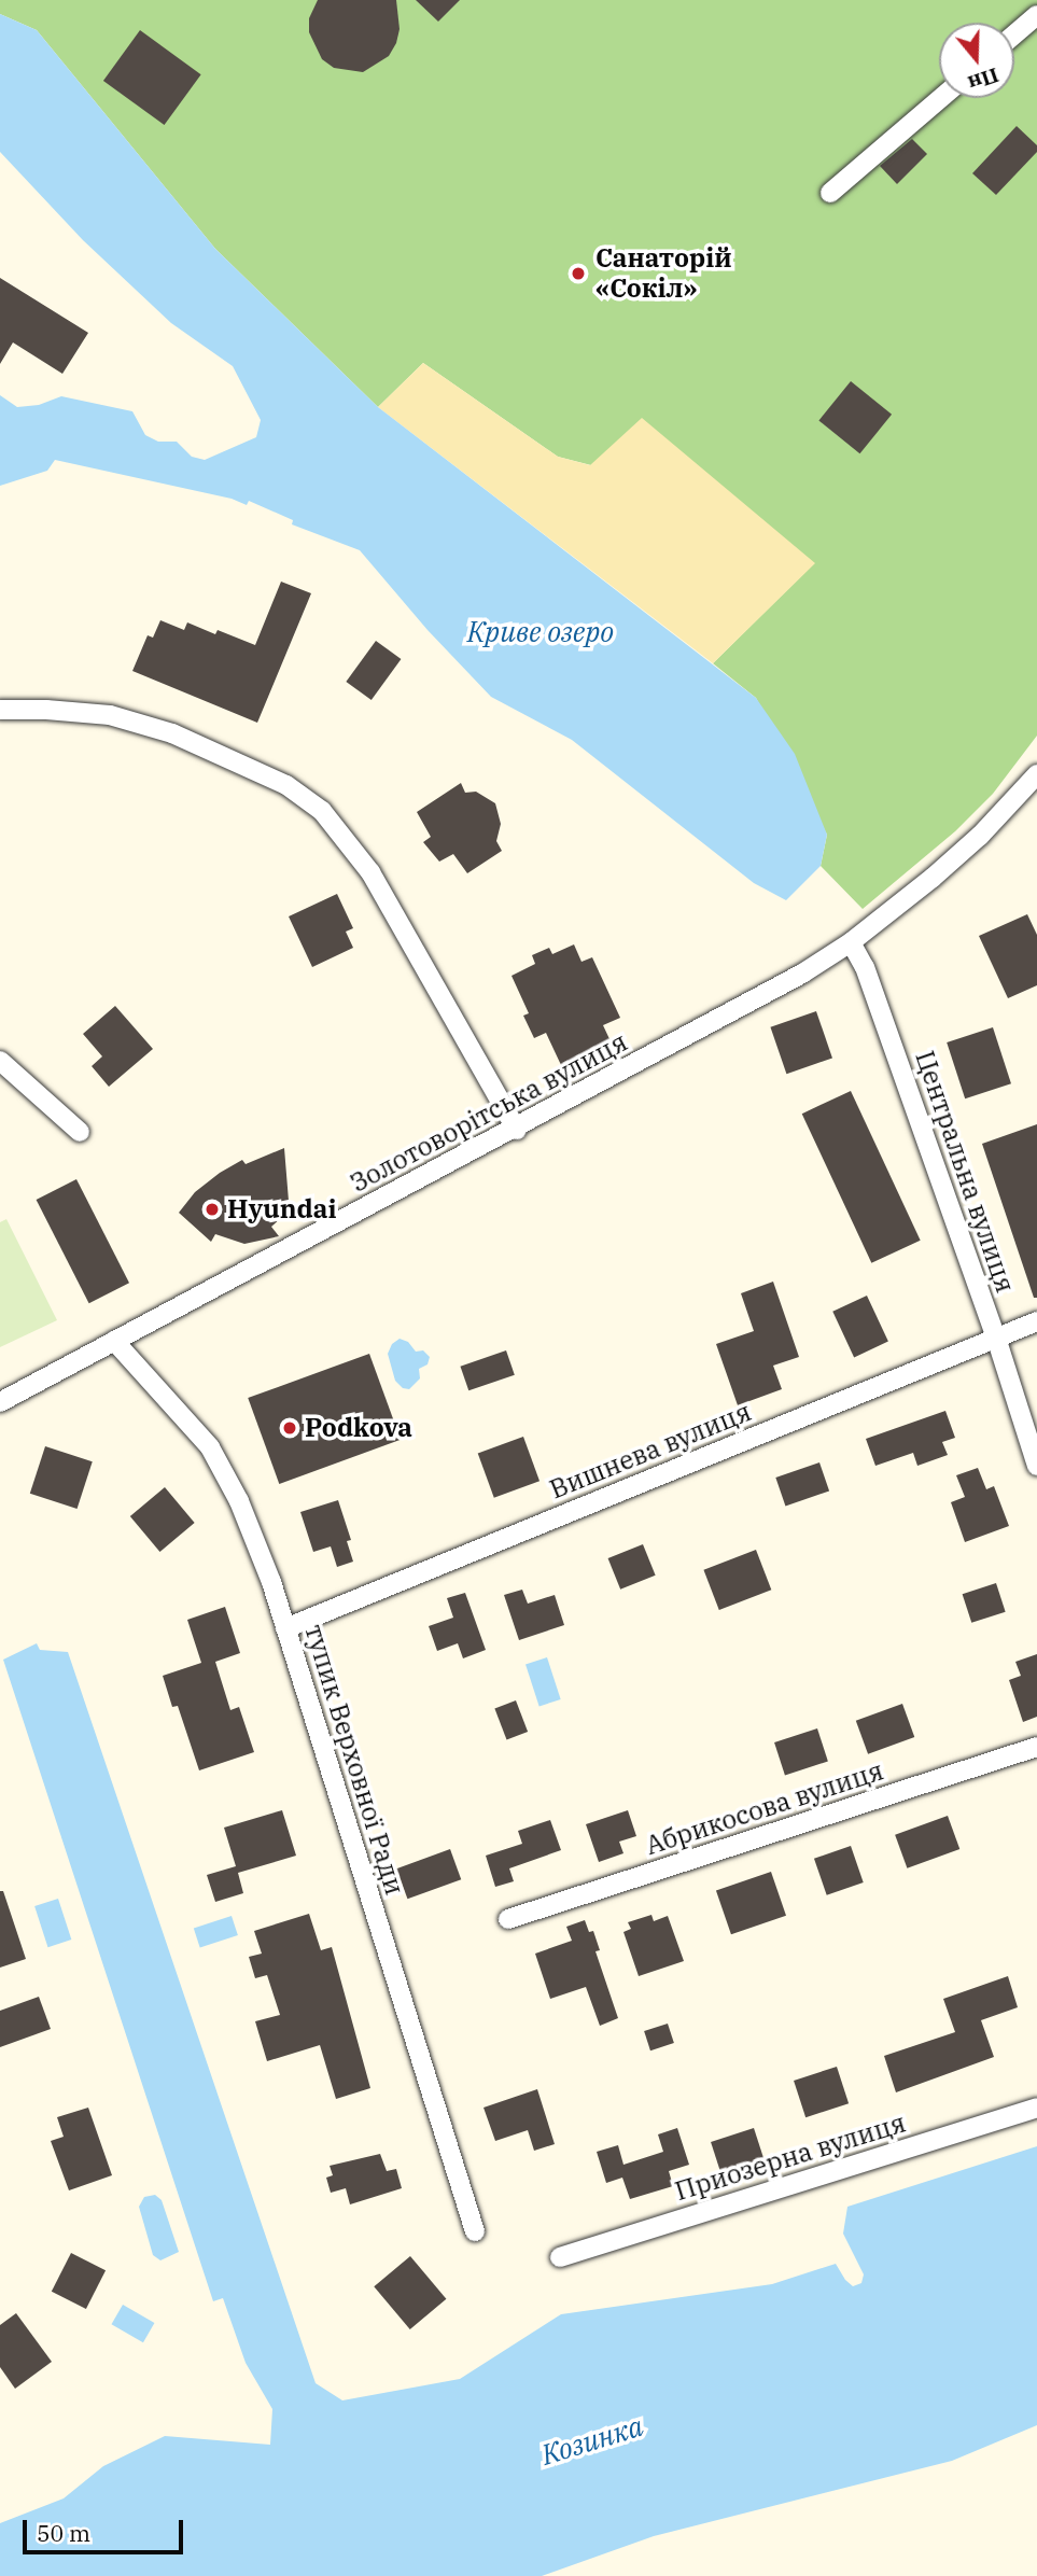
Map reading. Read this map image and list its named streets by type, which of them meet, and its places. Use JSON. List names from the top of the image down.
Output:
{
  "streets": {
    "street": [
      "Золотоворітська вулиця",
      "Центральна вулиця",
      "Вишнева вулиця",
      "тупик Верховної Ради",
      "Абрикосова вулиця",
      "Приозерна вулиця"
    ]
  },
  "crossings": [
    ["Золотоворітська вулиця", "Центральна вулиця"],
    ["Золотоворітська вулиця", "тупик Верховної Ради"],
    ["Центральна вулиця", "Вишнева вулиця"],
    ["Вишнева вулиця", "тупик Верховної Ради"]
  ],
  "water": ["Криве озеро", "Козинка"],
  "places": ["Санаторій «Сокіл»", "Hyundai", "Podkova"],
  "scale_bar": "50 m",
  "north": "bottom"
}
